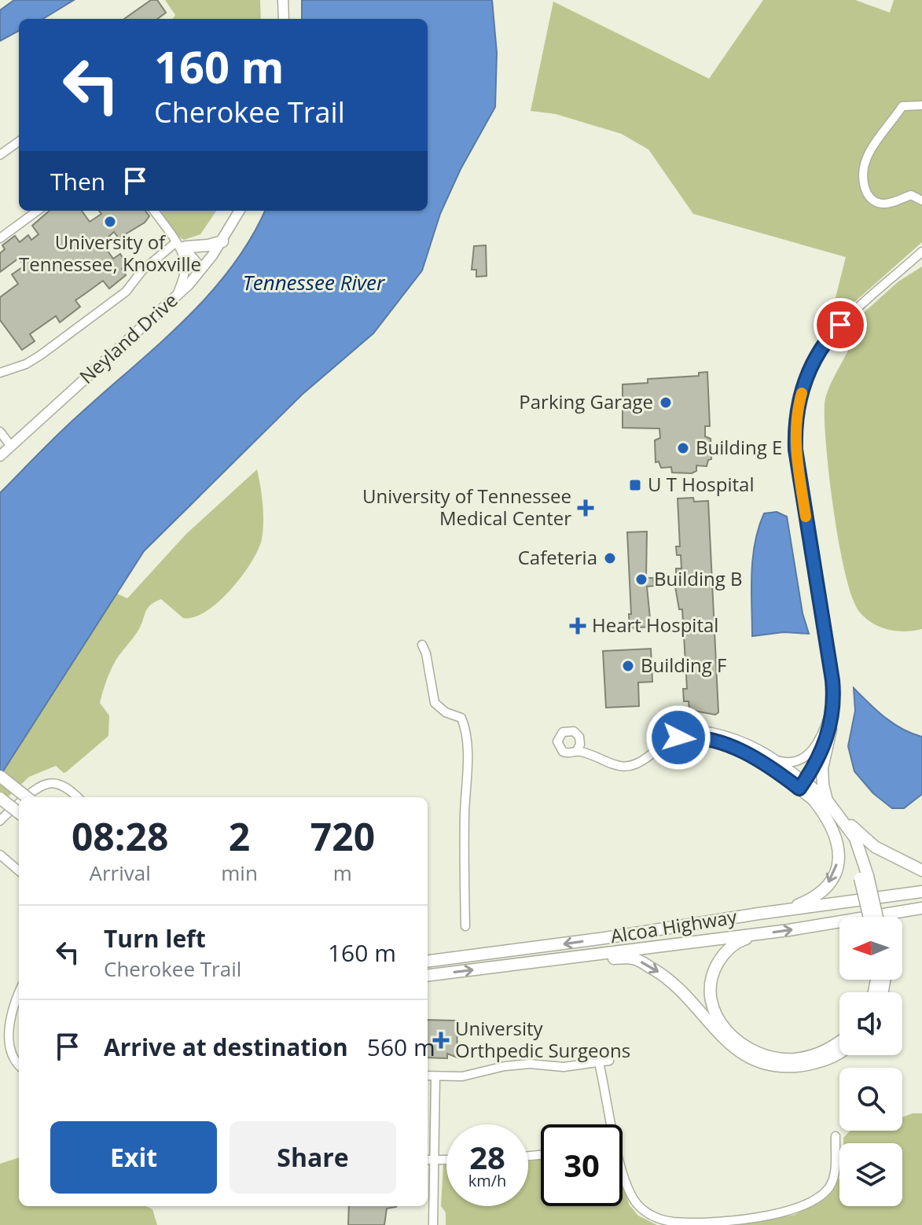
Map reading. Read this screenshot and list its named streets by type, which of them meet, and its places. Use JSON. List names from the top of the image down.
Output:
{
  "streets": {
    "highway": ["Alcoa Highway"],
    "main road": ["Neyland Drive"]
  },
  "water": ["Tennessee River"],
  "places": {
    "other": [
      "University of Tennessee, Knoxville",
      "Parking Garage",
      "Building E",
      "Cafeteria",
      "Building B",
      "Building F"
    ],
    "transit": ["U T Hospital"],
    "health": ["University of Tennessee Medical Center", "Heart Hospital", "University Orthpedic Surgeons"]
  },
  "north": "left",
  "page": {
    "turn": ["160 m", "Cherokee Trail"],
    "then": "Then",
    "eta": [
      "08:28",
      "Arrival",
      "2",
      "min",
      "720",
      "m"
    ],
    "list": [
      {
        "name": "Turn left",
        "note": "Cherokee Trail",
        "value": "160 m"
      },
      {
        "name": "Arrive at destination",
        "value": "560 m"
      }
    ],
    "buttons": ["Exit", "Share"],
    "speed": "28 km/h",
    "limit": "30"
  }
}
